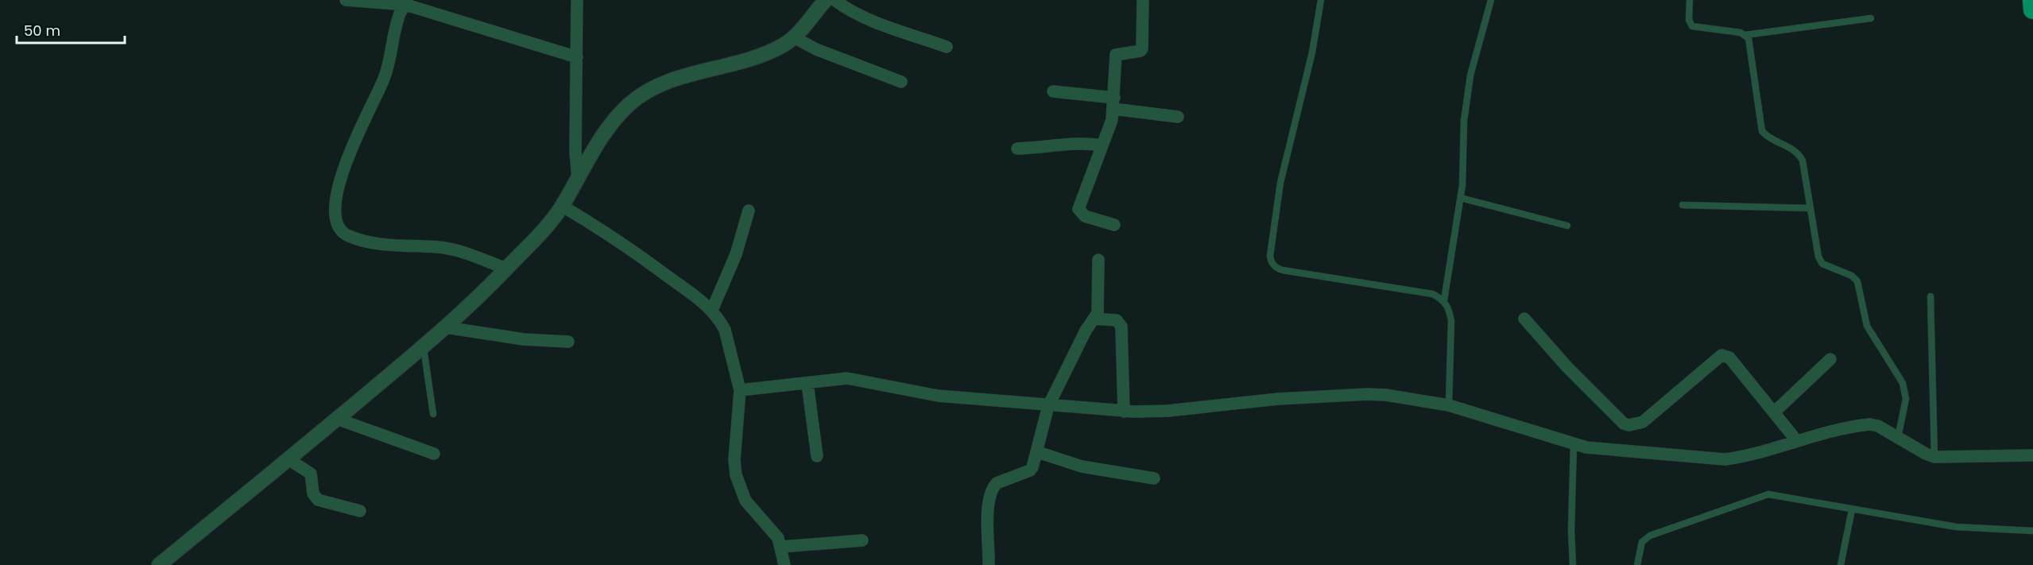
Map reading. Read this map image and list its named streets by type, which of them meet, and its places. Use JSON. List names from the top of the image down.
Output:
{
  "scale_bar": "50 m"
}
